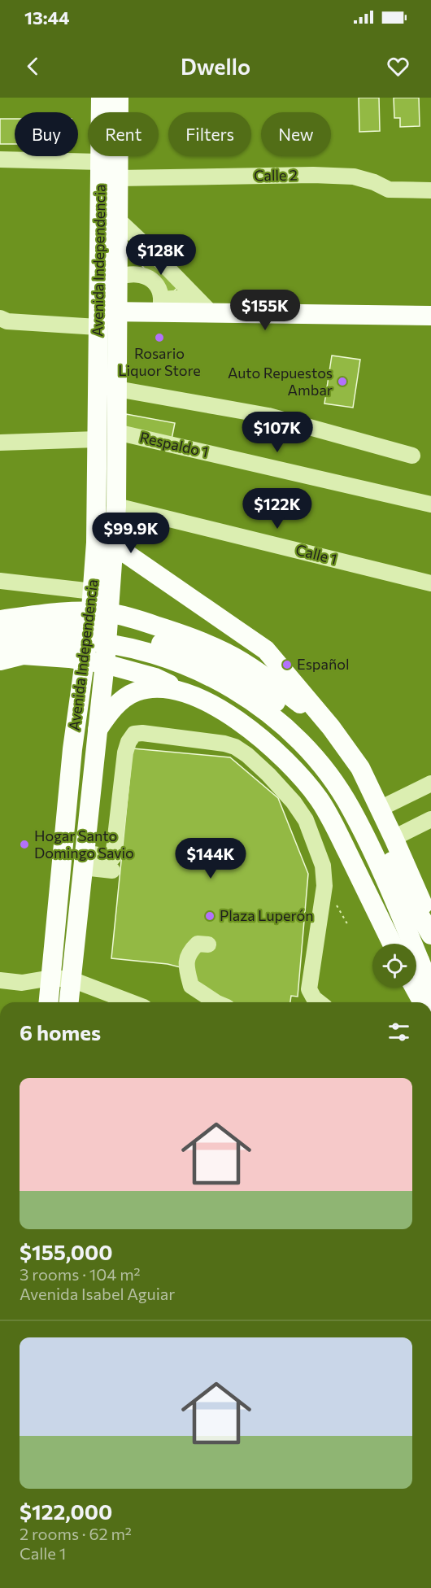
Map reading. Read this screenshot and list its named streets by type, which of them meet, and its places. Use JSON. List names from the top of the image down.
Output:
{
  "streets": {
    "main road": ["Avenida Independencia"],
    "street": ["Calle 2", "Respaldo 1", "Calle 1"]
  },
  "crossings": [
    ["Calle 2", "Avenida Independencia"],
    ["Avenida Independencia", "Respaldo 1"],
    ["Avenida Independencia", "Calle 1"]
  ],
  "places": [
    "Rosario Liquor Store",
    "Auto Repuestos Ambar",
    "Español",
    "Hogar Santo Domingo Savio",
    "Plaza Luperón"
  ],
  "page": {
    "status": "13:44",
    "header": "Dwello",
    "chip": [
      "Buy",
      "Rent",
      "Filters",
      "New"
    ],
    "price": [
      "$128K",
      "$155K",
      "$107K",
      "$122K",
      "$99.9K",
      "$144K"
    ],
    "heading": "6 homes",
    "list": [
      {
        "name": "$155,000",
        "note": "3 rooms · 104 m² · Avenida Isabel Aguiar"
      },
      {
        "name": "$122,000",
        "note": "2 rooms · 62 m² · Calle 1"
      }
    ]
  }
}
